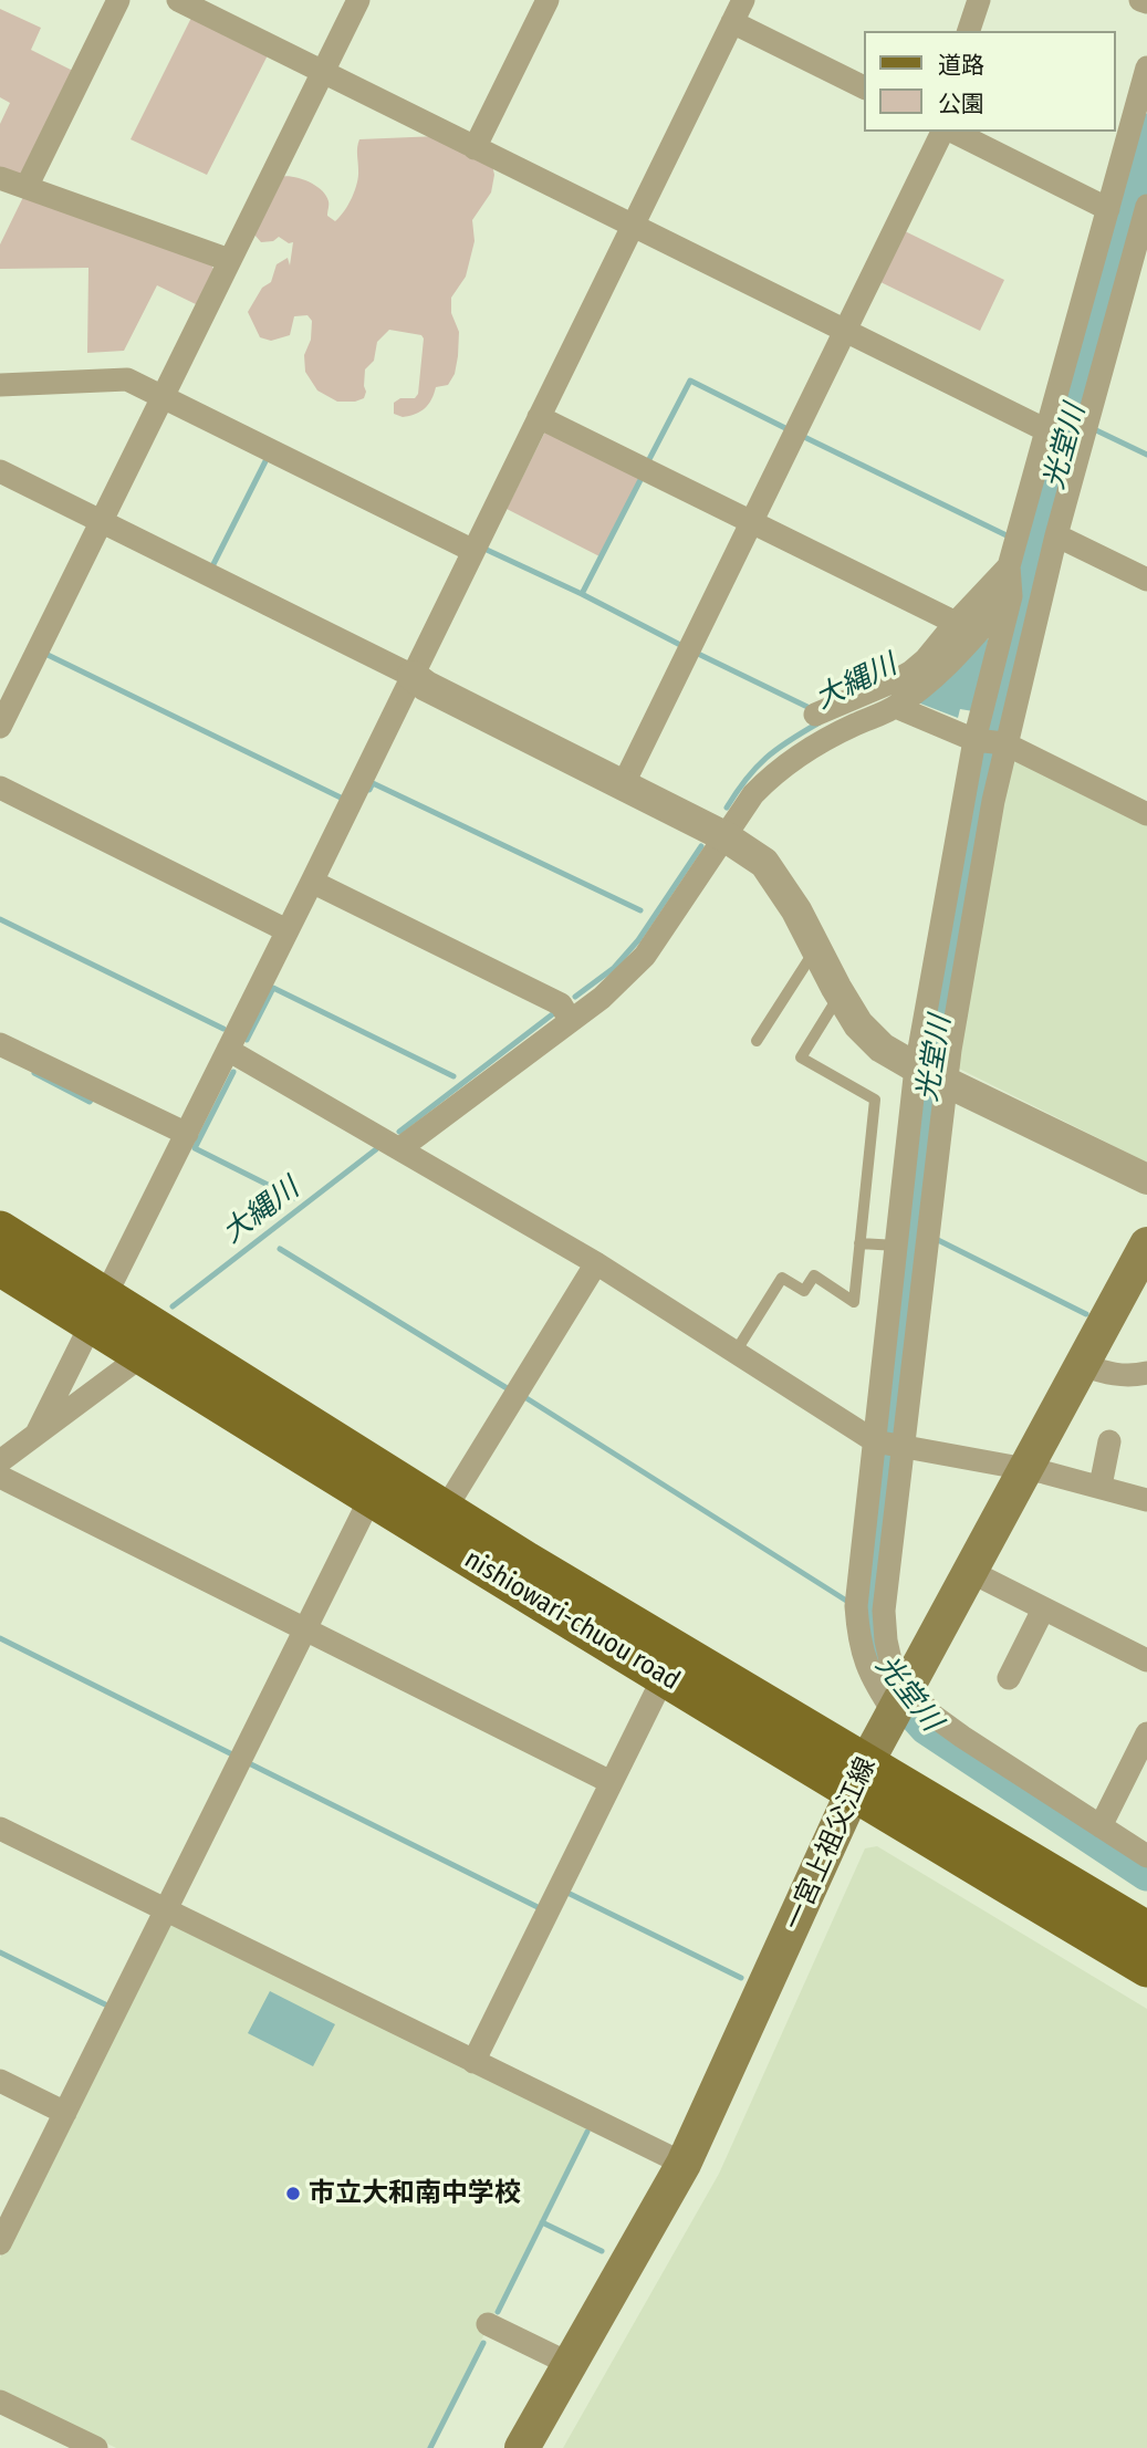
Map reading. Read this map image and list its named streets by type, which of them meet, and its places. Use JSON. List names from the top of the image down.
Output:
{
  "streets": {
    "main road": ["nishiowari-chuou road", "一宮上祖父江線"]
  },
  "crossings": [
    ["nishiowari-chuou road", "一宮上祖父江線"]
  ],
  "water": ["光堂川", "大縄川"],
  "places": ["市立大和南中学校"],
  "legend": ["道路", "公園"]
}
